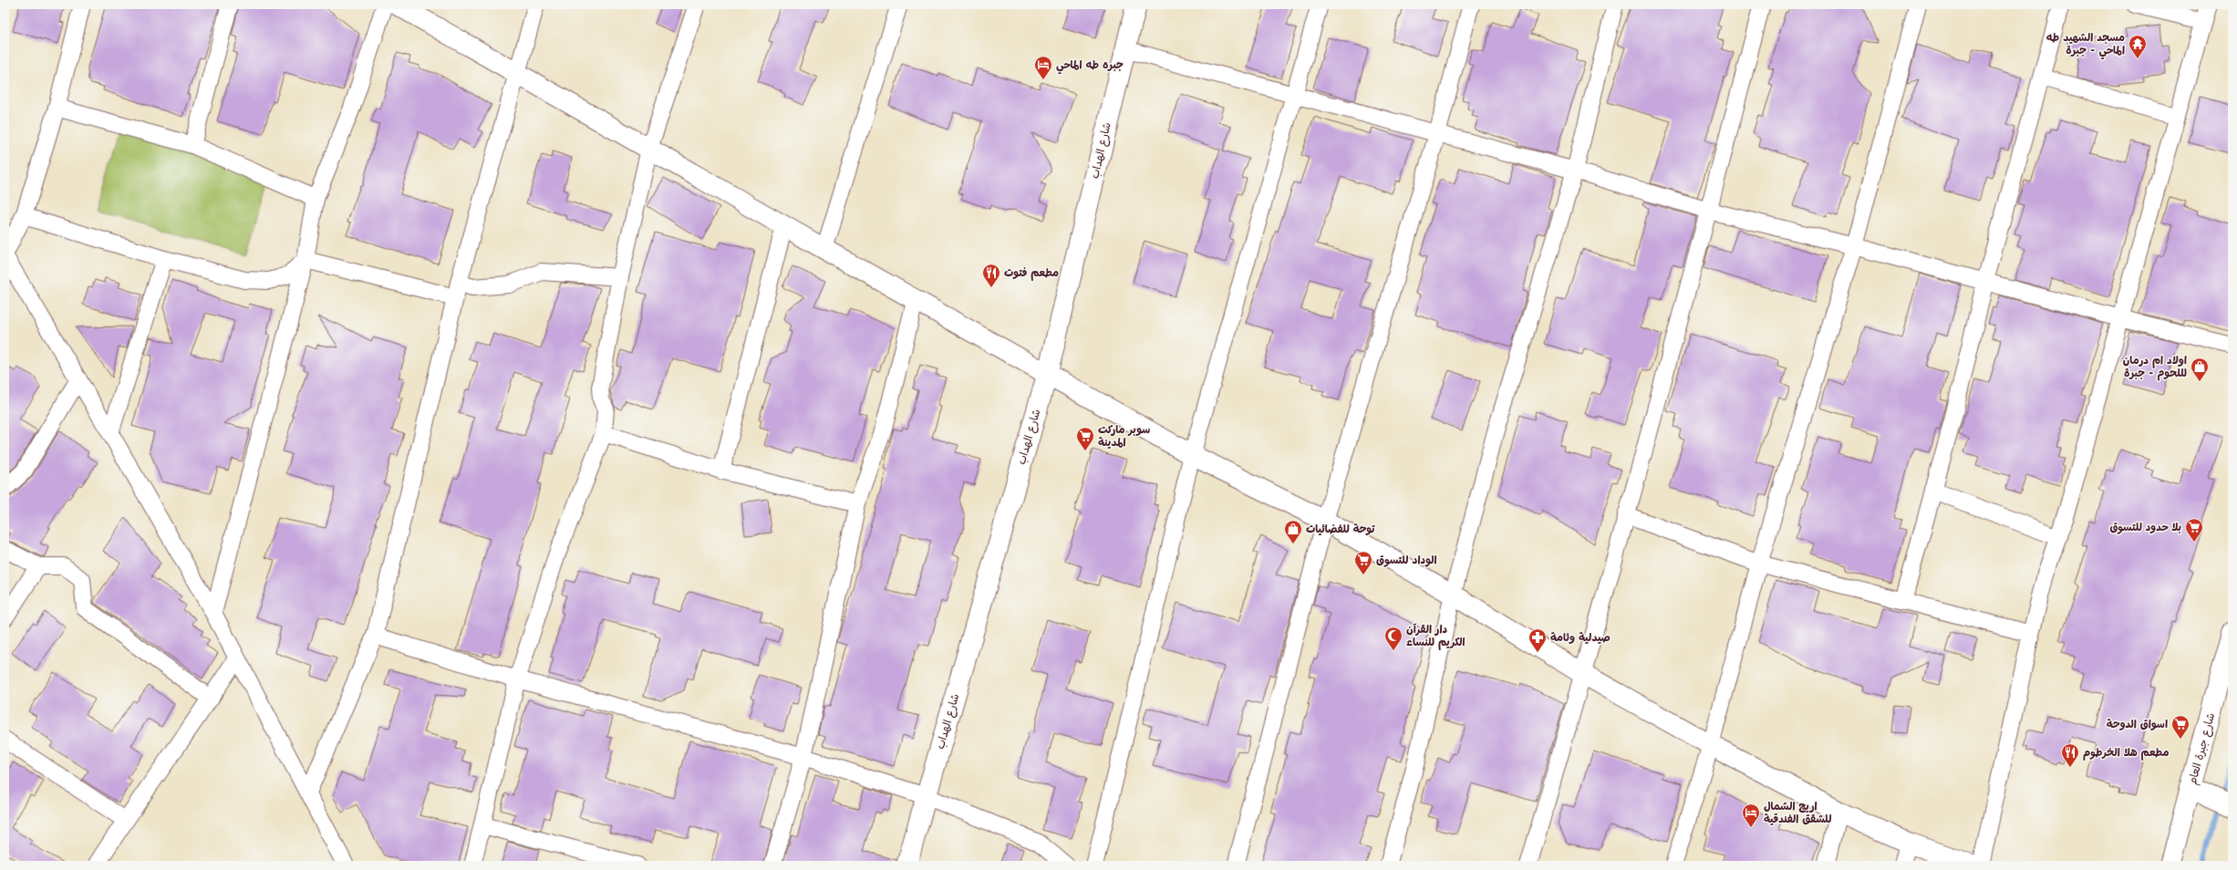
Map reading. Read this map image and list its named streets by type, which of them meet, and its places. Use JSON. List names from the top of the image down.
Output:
{
  "streets": {
    "street": ["شارع الهداب", "شارع جبرة العام"]
  },
  "places": {
    "temple": ["مسجد الشهيد طه الماحي - جبرة"],
    "hotel": ["جبره طه الماحي", "اريج الشمال للشقق الفندقية"],
    "restaurant": ["مطعم فتوت", "مطعم هلا الخرطوم"],
    "shop": ["اولاد ام درمان لللحوم - جبرة", "توحة للفضائيات"],
    "supermarket": [
      "سوبر ماركت المدينة",
      "بلا حدود للتسوق",
      "الوداد للتسوق",
      "اسواق الدوحة"
    ],
    "mosque": ["دار القرآن الكريم للنساء"],
    "pharmacy": ["صيدلية وئامة"]
  }
}
